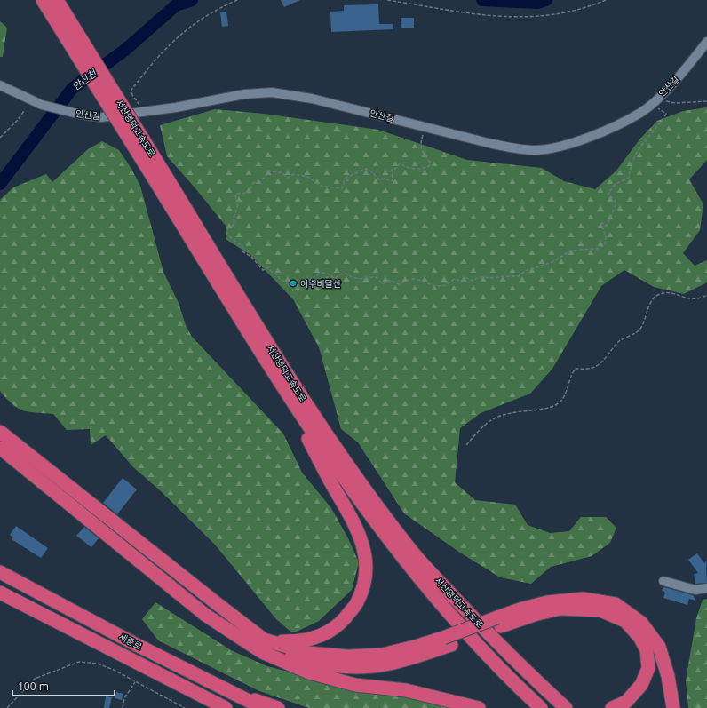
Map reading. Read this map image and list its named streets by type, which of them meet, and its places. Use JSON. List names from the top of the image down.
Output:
{
  "streets": {
    "highway": ["서산영덕고속도로", "세종로"],
    "street": ["안산길"]
  },
  "water": ["안산천"],
  "places": ["여수비탈산"],
  "scale_bar": "100 m"
}
